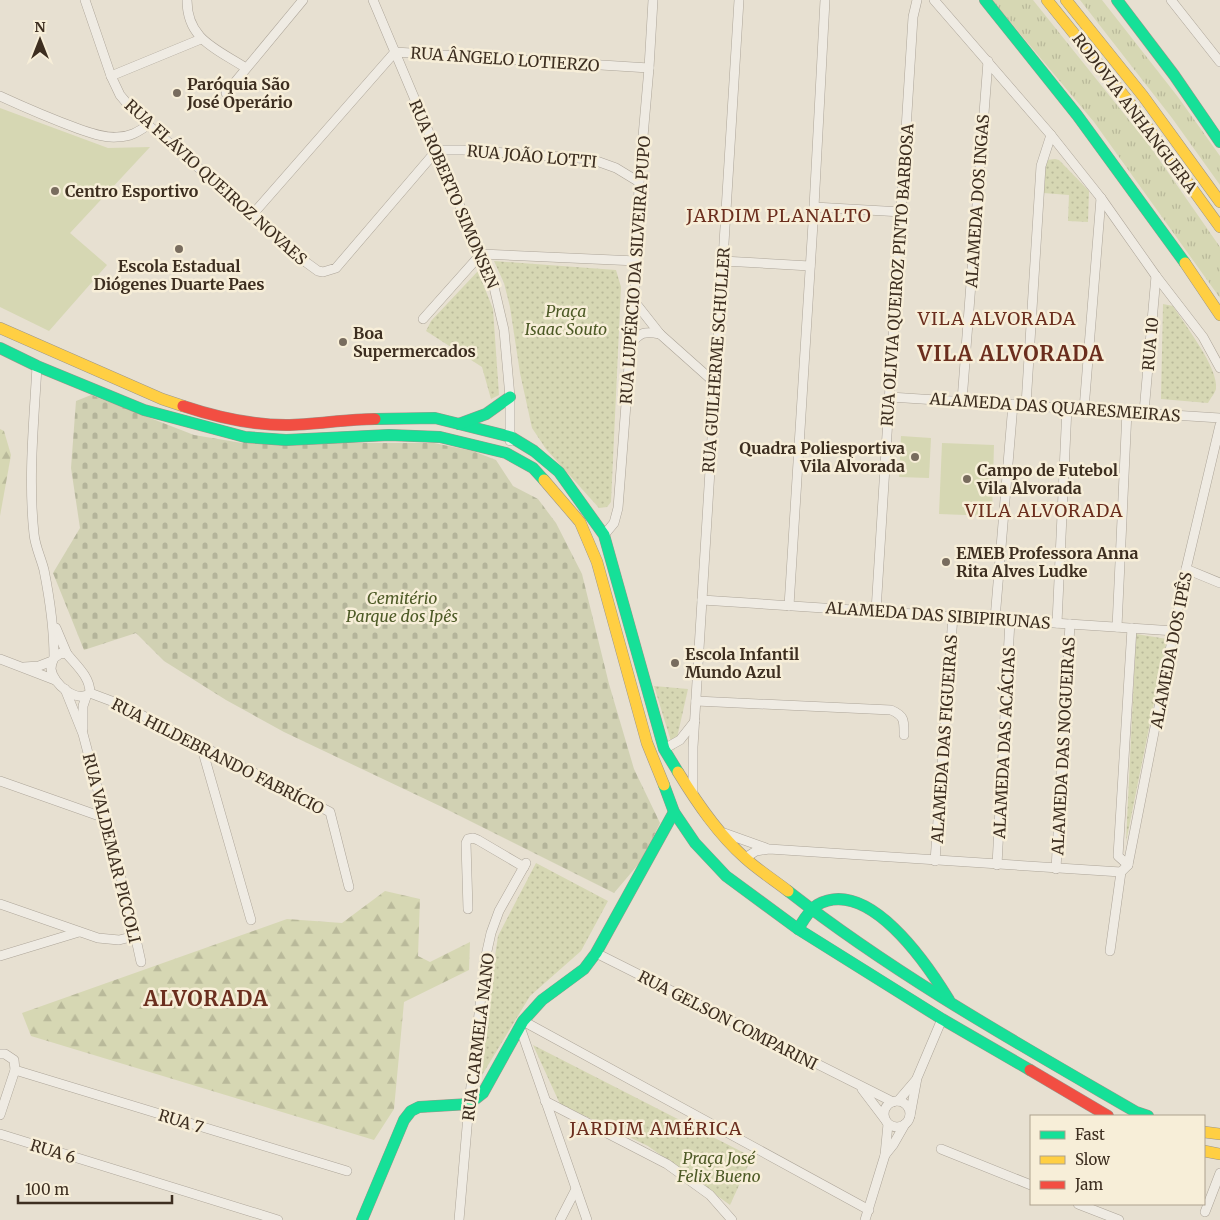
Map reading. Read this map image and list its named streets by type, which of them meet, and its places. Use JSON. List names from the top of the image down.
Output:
{
  "streets": {
    "main road": ["RODOVIA ANHANGUERA"],
    "street": [
      "RUA ÂNGELO LOTIERZO",
      "RUA JOÃO LOTTI",
      "RUA FLÁVIO QUEIROZ NOVAES",
      "RUA ROBERTO SIMONSEN",
      "ALAMEDA DOS INGAS",
      "RUA LUPÉRCIO DA SILVEIRA PUPO",
      "RUA OLIVIA QUEIROZ PINTO BARBOSA",
      "RUA 10",
      "RUA GUILHERME SCHULLER",
      "ALAMEDA DAS QUARESMEIRAS",
      "ALAMEDA DAS SIBIPIRUNAS",
      "ALAMEDA DOS IPÊS",
      "ALAMEDA DAS FIGUEIRAS",
      "ALAMEDA DAS ACÁCIAS",
      "ALAMEDA DAS NOGUEIRAS",
      "RUA HILDEBRANDO FABRÍCIO",
      "RUA VALDEMAR PICCOLI",
      "RUA GELSON COMPARINI",
      "RUA CARMELA NANO",
      "RUA 7",
      "RUA 6"
    ]
  },
  "crossings": [
    ["RUA ÂNGELO LOTIERZO", "RUA FLÁVIO QUEIROZ NOVAES"],
    ["RUA ÂNGELO LOTIERZO", "RUA ROBERTO SIMONSEN"],
    ["RUA ÂNGELO LOTIERZO", "RUA LUPÉRCIO DA SILVEIRA PUPO"],
    ["RUA JOÃO LOTTI", "RUA FLÁVIO QUEIROZ NOVAES"],
    ["RUA JOÃO LOTTI", "RUA ROBERTO SIMONSEN"],
    ["RUA JOÃO LOTTI", "RUA LUPÉRCIO DA SILVEIRA PUPO"],
    ["RUA FLÁVIO QUEIROZ NOVAES", "RUA ROBERTO SIMONSEN"],
    ["ALAMEDA DOS INGAS", "ALAMEDA DAS QUARESMEIRAS"],
    ["RUA OLIVIA QUEIROZ PINTO BARBOSA", "ALAMEDA DAS QUARESMEIRAS"],
    ["RUA OLIVIA QUEIROZ PINTO BARBOSA", "ALAMEDA DAS SIBIPIRUNAS"],
    ["RUA 10", "ALAMEDA DAS QUARESMEIRAS"],
    ["RUA GUILHERME SCHULLER", "ALAMEDA DAS SIBIPIRUNAS"],
    ["ALAMEDA DAS SIBIPIRUNAS", "ALAMEDA DOS IPÊS"],
    ["ALAMEDA DAS SIBIPIRUNAS", "ALAMEDA DAS FIGUEIRAS"],
    ["ALAMEDA DAS SIBIPIRUNAS", "ALAMEDA DAS ACÁCIAS"],
    ["ALAMEDA DAS SIBIPIRUNAS", "ALAMEDA DAS NOGUEIRAS"],
    ["RUA HILDEBRANDO FABRÍCIO", "RUA VALDEMAR PICCOLI"]
  ],
  "districts": [
    "JARDIM PLANALTO",
    "VILA ALVORADA",
    "VILA ALVORADA",
    "VILA ALVORADA",
    "ALVORADA",
    "JARDIM AMÉRICA"
  ],
  "parks": ["Praça Isaac Souto", "Cemitério Parque dos Ipês", "Praça José Felix Bueno"],
  "places": [
    "Paróquia São José Operário",
    "Centro Esportivo",
    "Escola Estadual Diógenes Duarte Paes",
    "Boa Supermercados",
    "Quadra Poliesportiva Vila Alvorada",
    "Campo de Futebol Vila Alvorada",
    "EMEB Professora Anna Rita Alves Ludke",
    "Escola Infantil Mundo Azul"
  ],
  "legend": ["Fast", "Slow", "Jam"],
  "scale_bar": "100 m",
  "north": "top"
}
